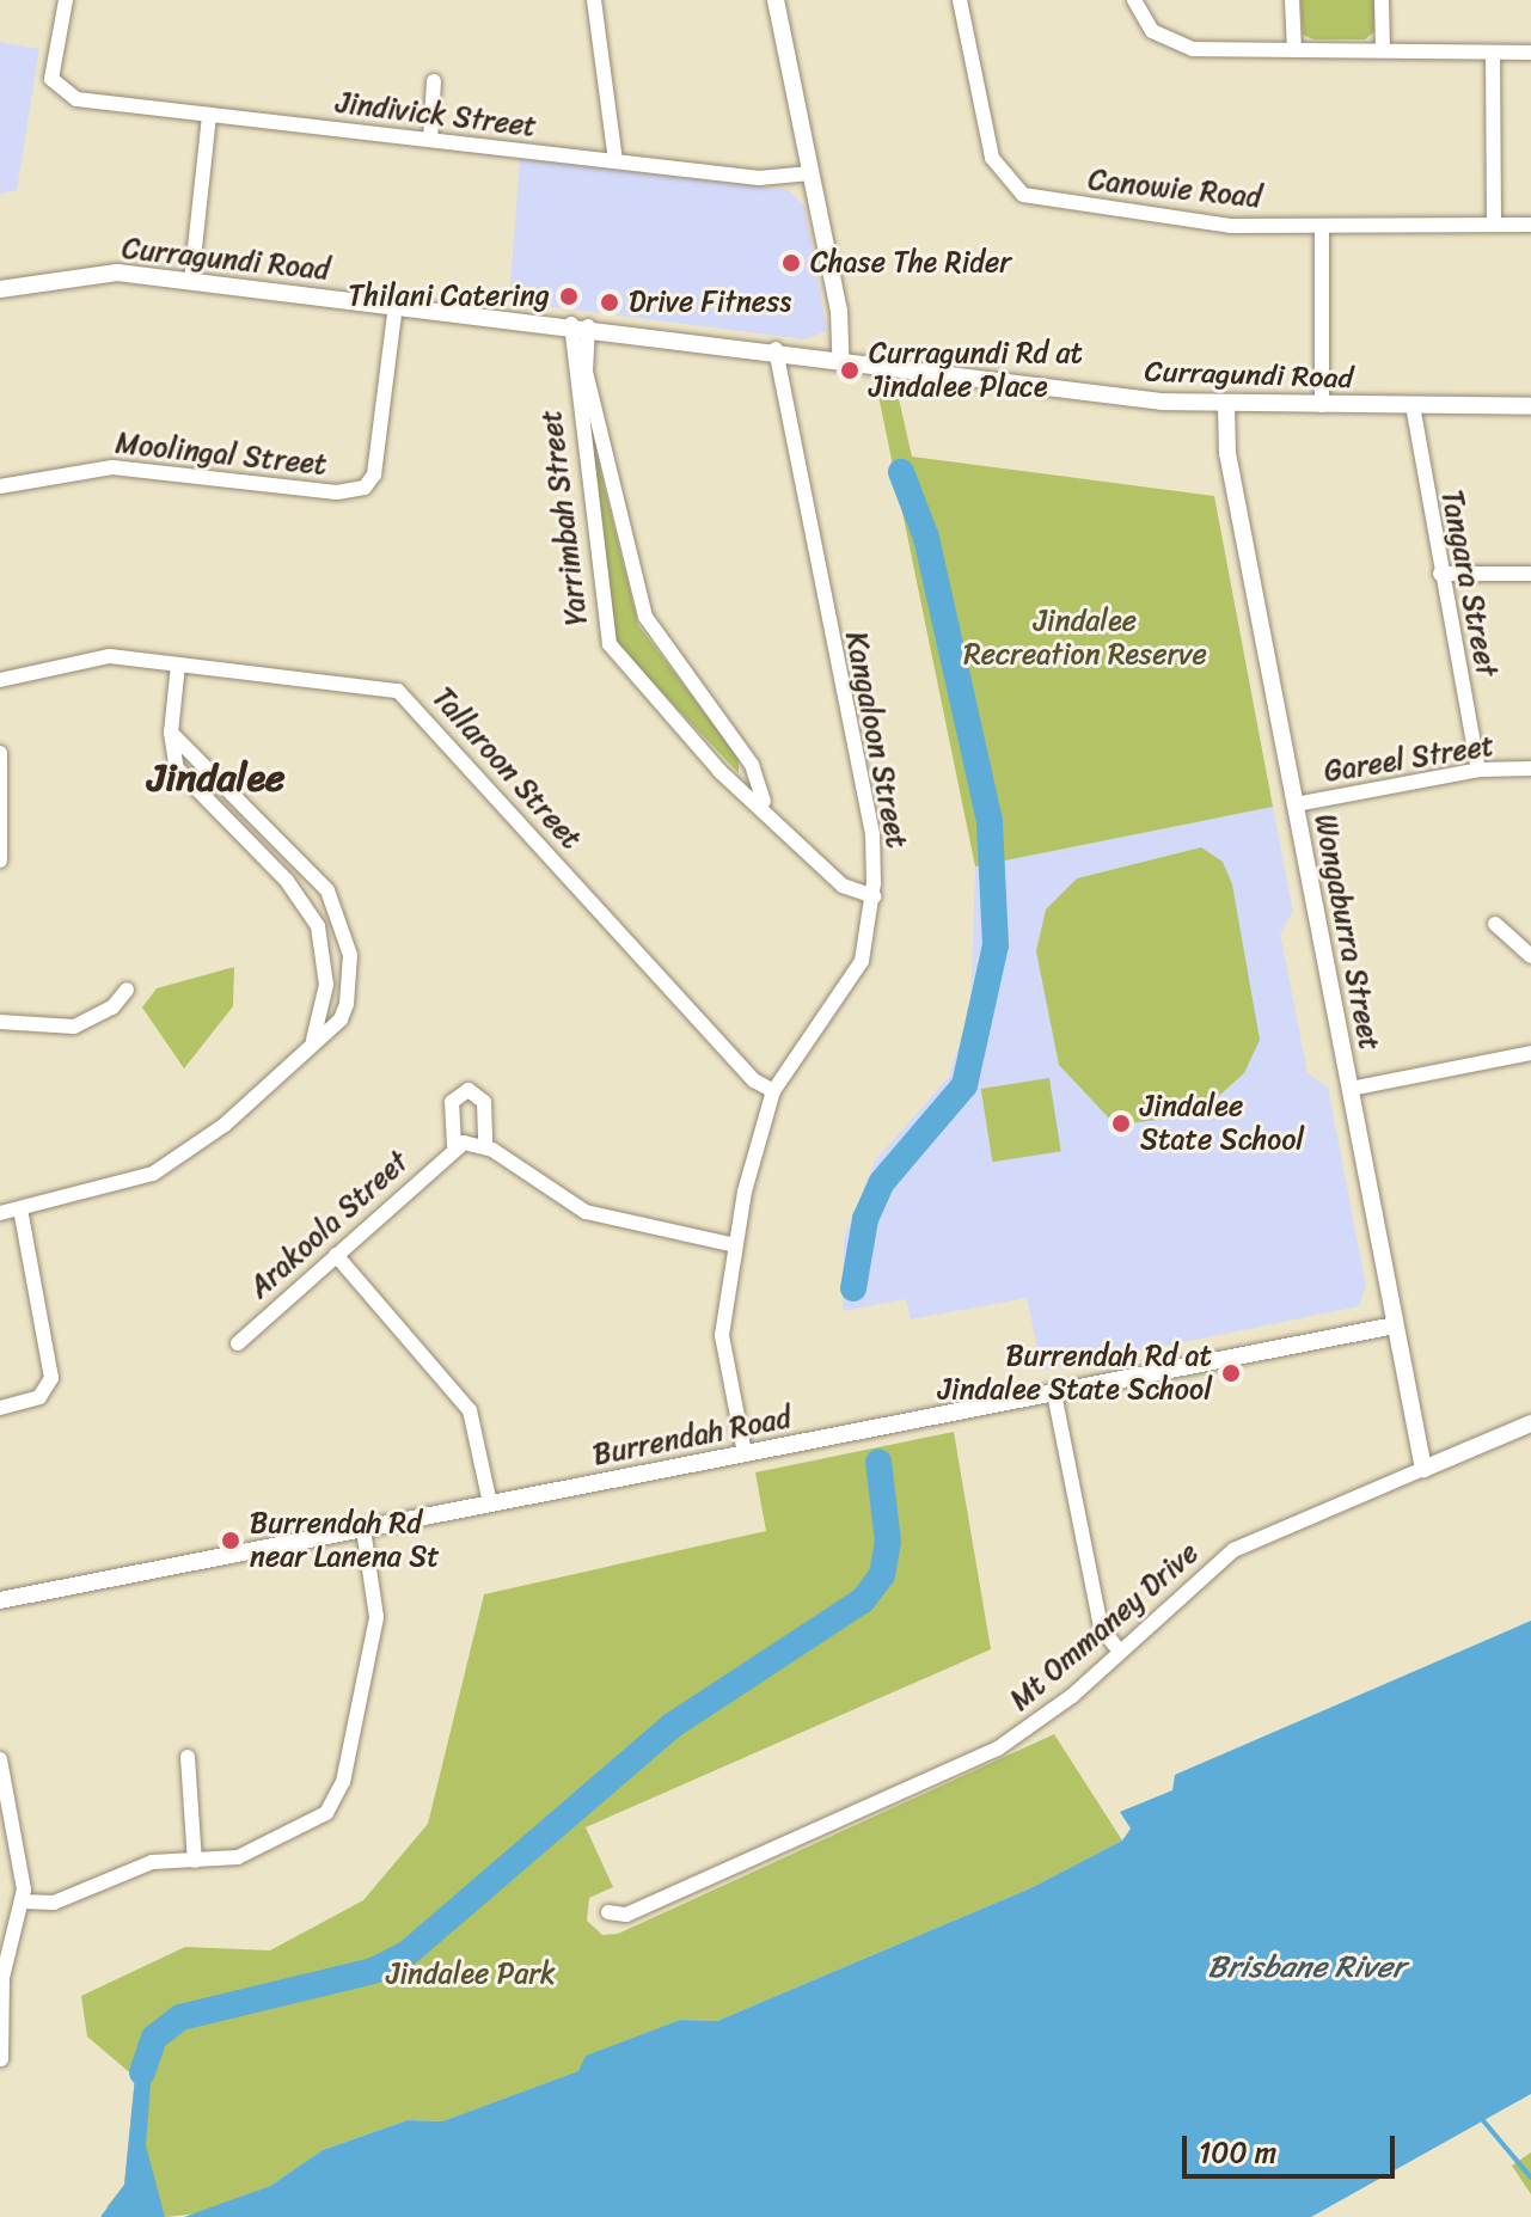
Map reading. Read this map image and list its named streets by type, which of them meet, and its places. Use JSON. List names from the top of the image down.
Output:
{
  "streets": {
    "street": [
      "Jindivick Street",
      "Canowie Road",
      "Curragundi Road",
      "Moolingal Street",
      "Yarrimbah Street",
      "Tangara Street",
      "Kangaloon Street",
      "Gareel Street",
      "Tallaroon Street",
      "Wongaburra Street",
      "Arakoola Street",
      "Burrendah Road",
      "Mt Ommaney Drive"
    ]
  },
  "crossings": [
    ["Curragundi Road", "Moolingal Street"],
    ["Curragundi Road", "Yarrimbah Street"],
    ["Curragundi Road", "Tangara Street"],
    ["Curragundi Road", "Kangaloon Street"],
    ["Curragundi Road", "Wongaburra Street"],
    ["Yarrimbah Street", "Kangaloon Street"],
    ["Tangara Street", "Gareel Street"],
    ["Kangaloon Street", "Tallaroon Street"],
    ["Kangaloon Street", "Burrendah Road"],
    ["Gareel Street", "Wongaburra Street"],
    ["Wongaburra Street", "Burrendah Road"],
    ["Wongaburra Street", "Mt Ommaney Drive"]
  ],
  "districts": ["Jindalee"],
  "water": ["Brisbane River"],
  "parks": ["Jindalee Recreation Reserve", "Jindalee Park"],
  "places": [
    "Chase The Rider",
    "Thilani Catering",
    "Drive Fitness",
    "Curragundi Rd at Jindalee Place",
    "Jindalee State School",
    "Burrendah Rd at Jindalee State School",
    "Burrendah Rd near Lanena St"
  ],
  "scale_bar": "100 m"
}
